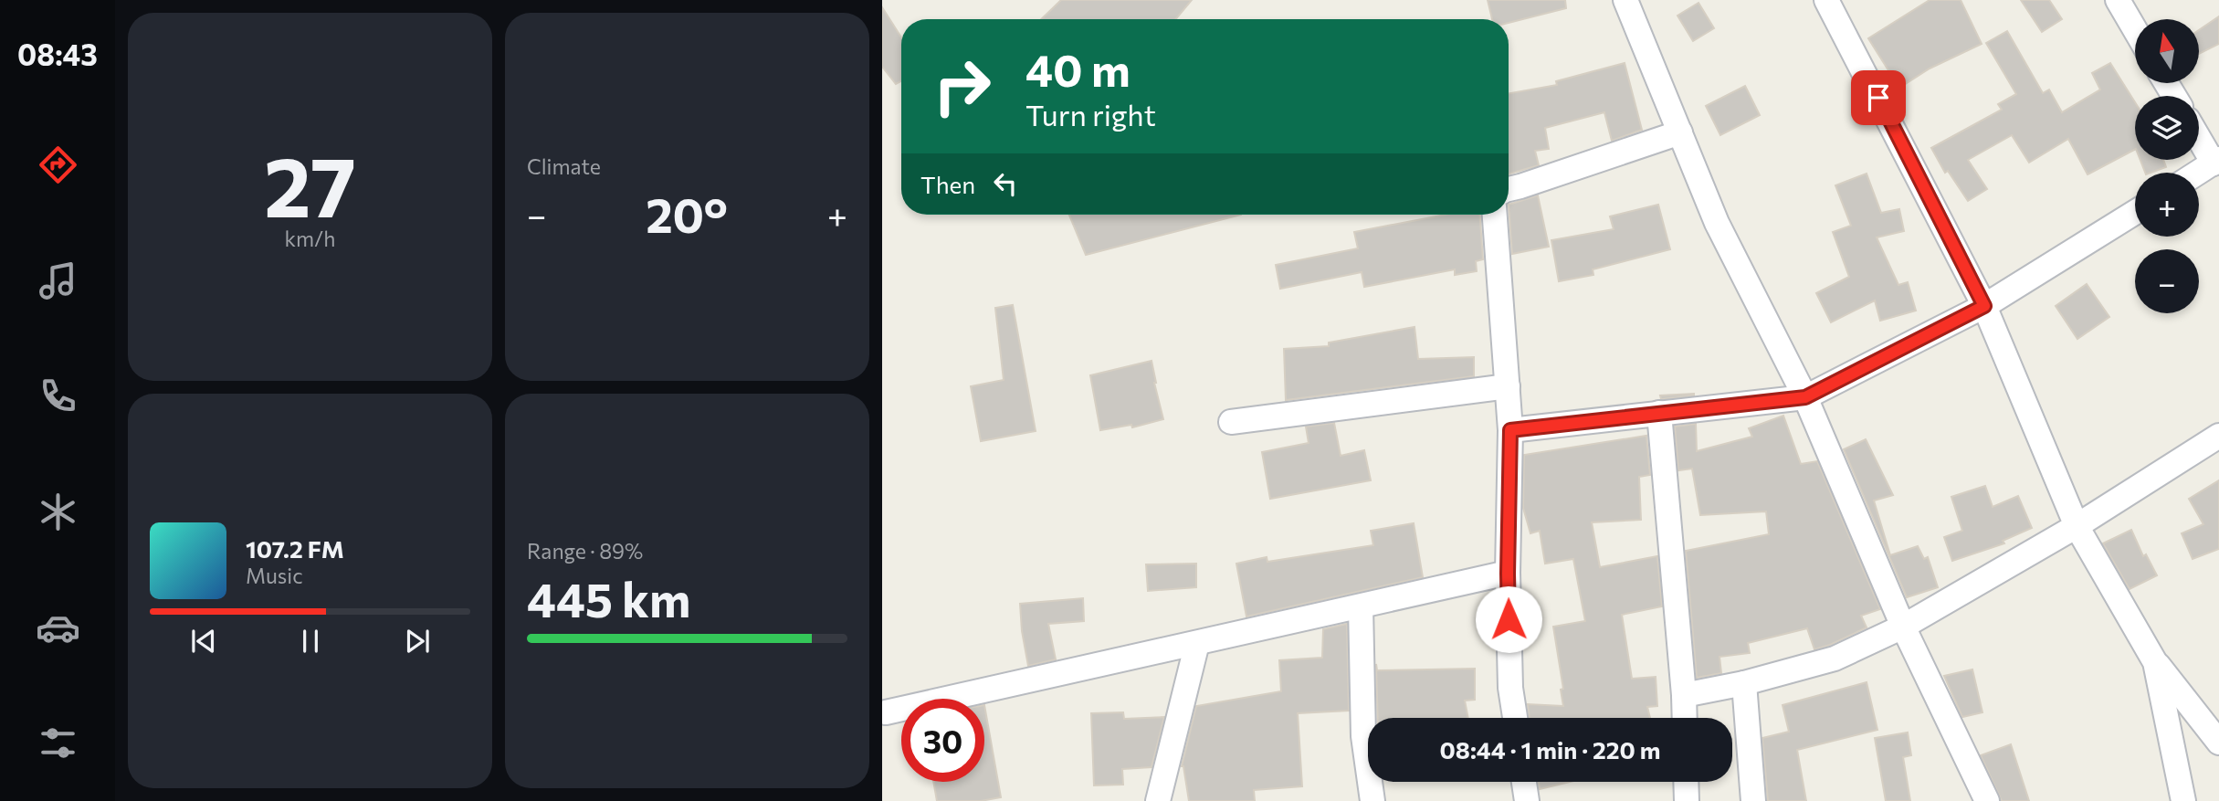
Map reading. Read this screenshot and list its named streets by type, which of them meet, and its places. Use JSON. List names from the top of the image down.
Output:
{
  "north": "top",
  "page": {
    "tabs": "08:43",
    "tile": [
      ["27", "km/h"],
      "Climate",
      ["Range · 89%", "445 km"]
    ],
    "map_buttons": ["+", "−"],
    "turn": ["40 m", "Turn right"],
    "then": "Then",
    "heat": ["−", "20°", "+"],
    "song": ["107.2 FM", "Music"],
    "limit": "30",
    "trip": "08:44 · 1 min · 220 m"
  }
}
